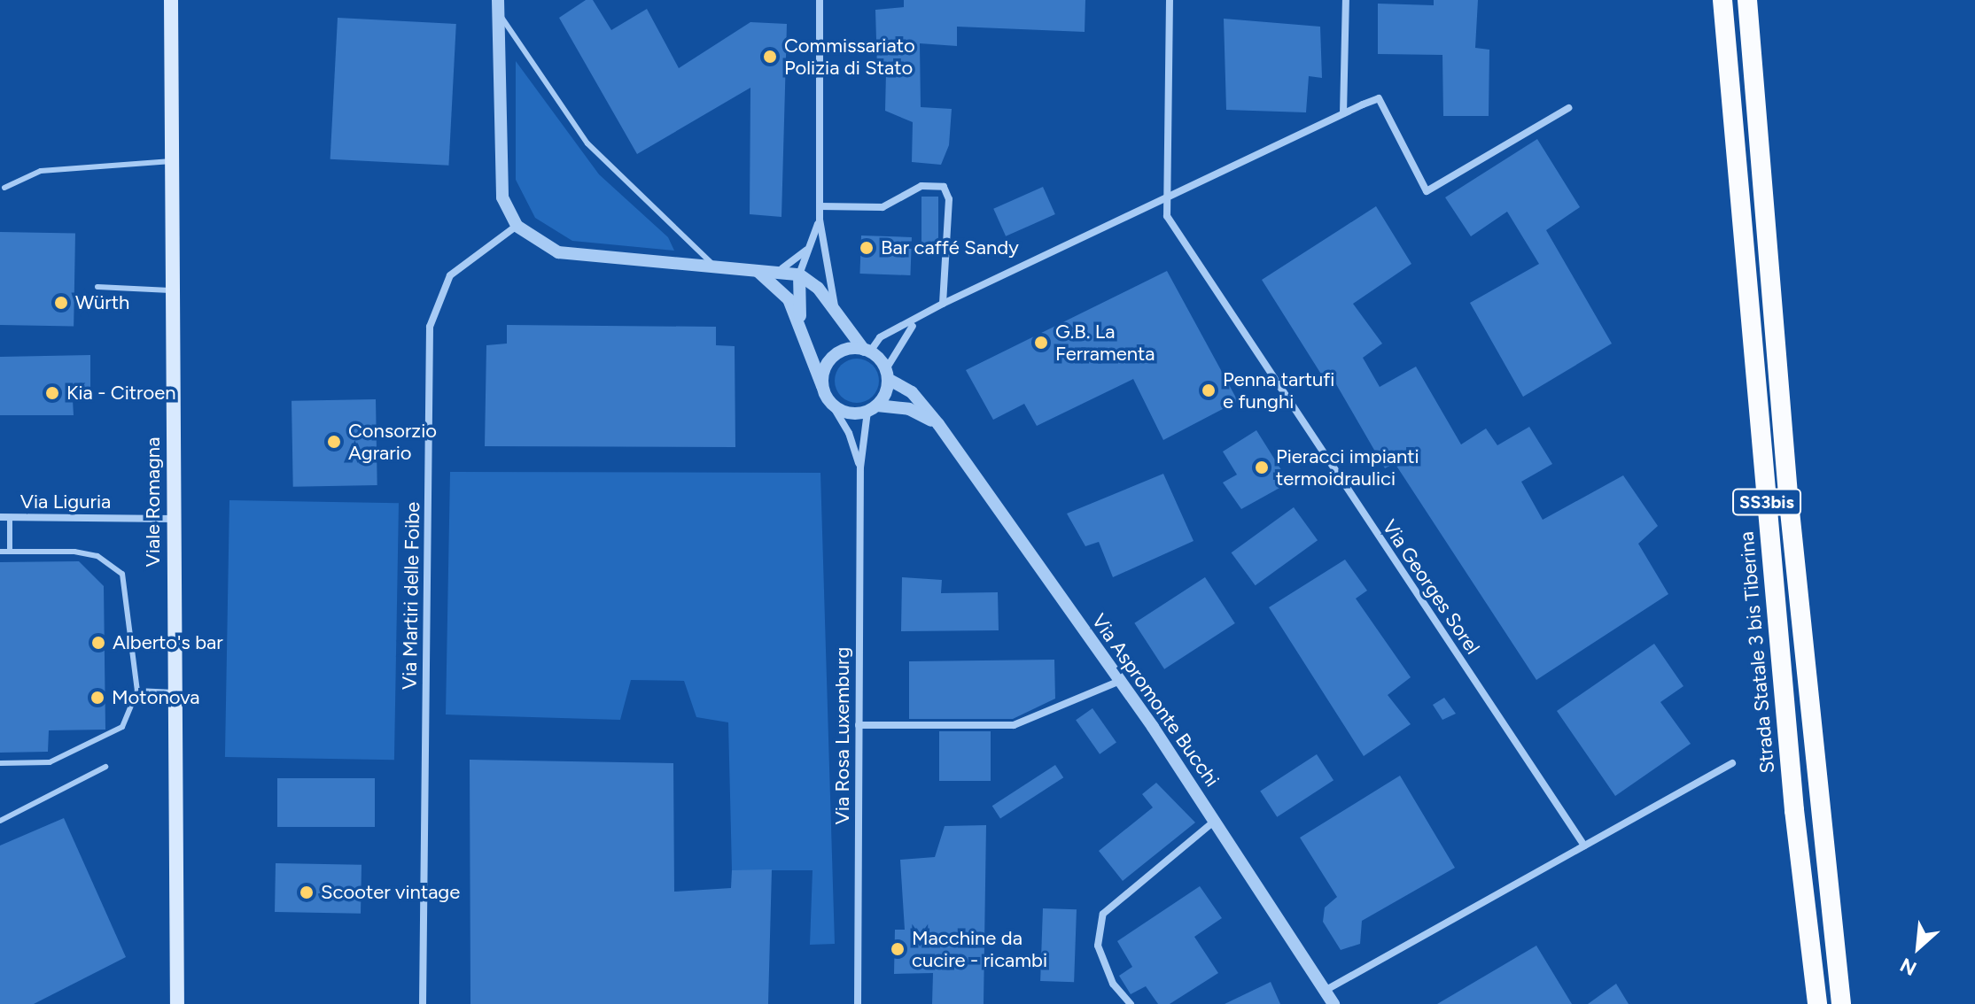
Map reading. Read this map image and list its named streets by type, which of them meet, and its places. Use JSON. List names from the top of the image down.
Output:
{
  "streets": {
    "highway": ["SS3bis", "Strada Statale 3 bis Tiberina"],
    "main road": ["Viale Romagna"],
    "street": [
      "Via Liguria",
      "Via Georges Sorel",
      "Via Martiri delle Foibe",
      "Via Aspromonte Bucchi",
      "Via Rosa Luxemburg"
    ]
  },
  "crossings": [
    ["Via Liguria", "Viale Romagna"],
    ["Via Martiri delle Foibe", "Via Aspromonte Bucchi"],
    ["Via Aspromonte Bucchi", "Via Rosa Luxemburg"]
  ],
  "places": [
    "Commissariato Polizia di Stato",
    "Bar caffé Sandy",
    "Würth",
    "G.B. La Ferramenta",
    "Penna tartufi e funghi",
    "Kia - Citroen",
    "Consorzio Agrario",
    "Pieracci impianti termoidraulici",
    "Alberto's bar",
    "Motonova",
    "Scooter vintage",
    "Macchine da cucire - ricambi"
  ],
  "north": "bottom left"
}
